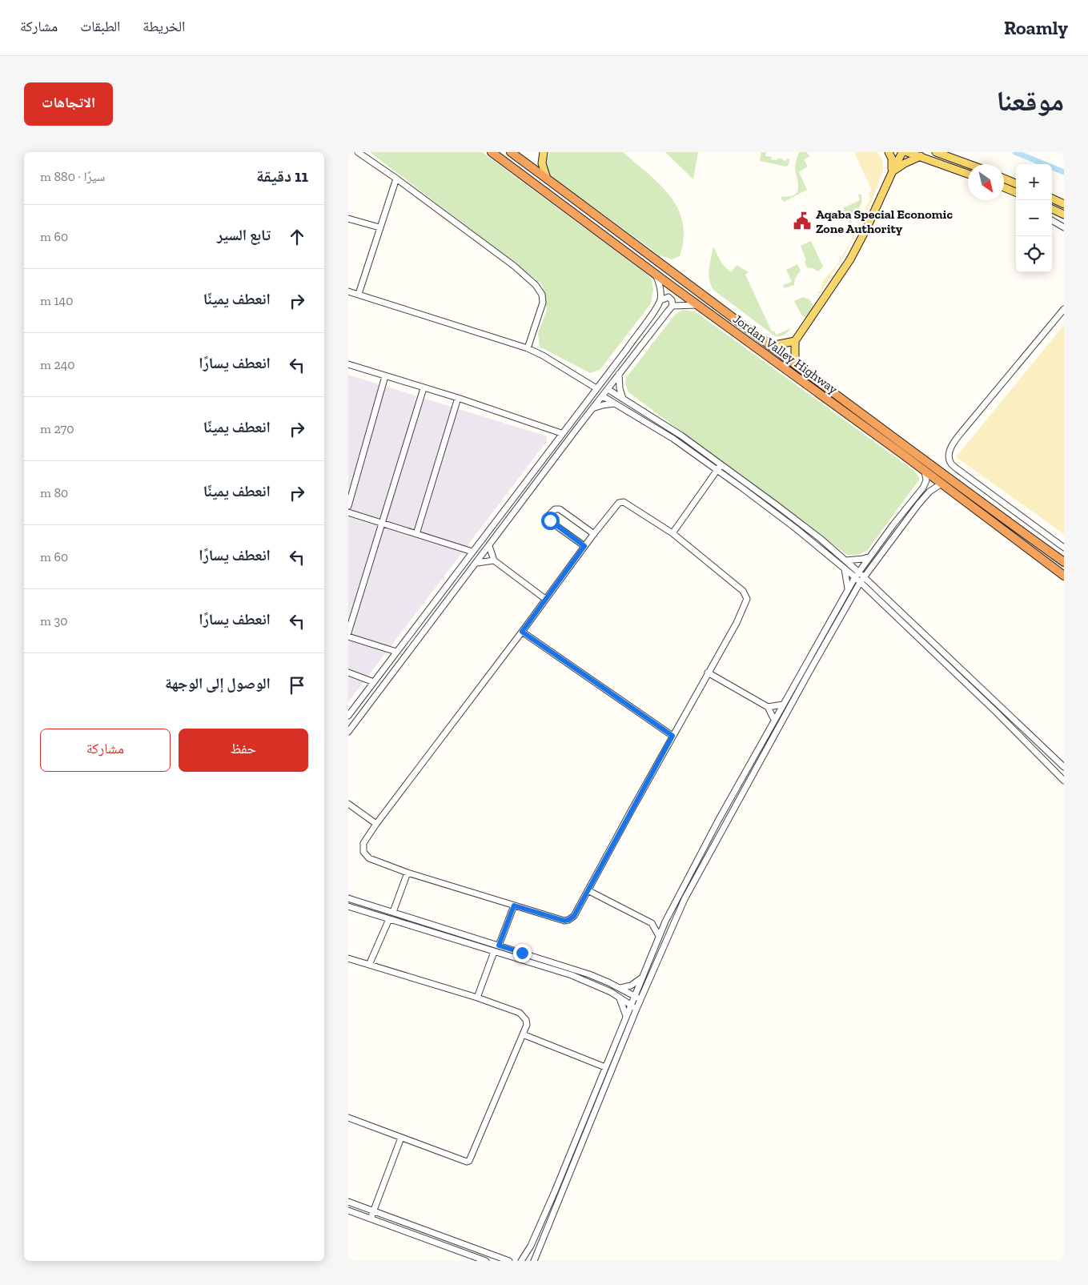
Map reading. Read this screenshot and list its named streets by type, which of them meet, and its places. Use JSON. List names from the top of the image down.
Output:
{
  "streets": {
    "highway": ["Jordan Valley Highway"]
  },
  "places": {
    "public building": ["Aqaba Special Economic Zone Authority"]
  },
  "north": "bottom right",
  "page": {
    "header": "Roamly",
    "nav": ["الخريطة", "الطبقات", "مشاركة"],
    "title": "موقعنا",
    "buttons": [
      "الاتجاهات",
      ["حفظ", "مشاركة"]
    ],
    "heading": ["11 دقيقة", "سيرًا · 880 m"],
    "map_buttons": ["+", "−"],
    "list": [
      ["تابع السير", "60 m"],
      ["انعطف يمينًا", "140 m"],
      ["انعطف يسارًا", "240 m"],
      ["انعطف يمينًا", "270 m"],
      ["انعطف يمينًا", "80 m"],
      ["انعطف يسارًا", "60 m"],
      ["انعطف يسارًا", "30 m"],
      "الوصول إلى الوجهة"
    ]
  }
}
